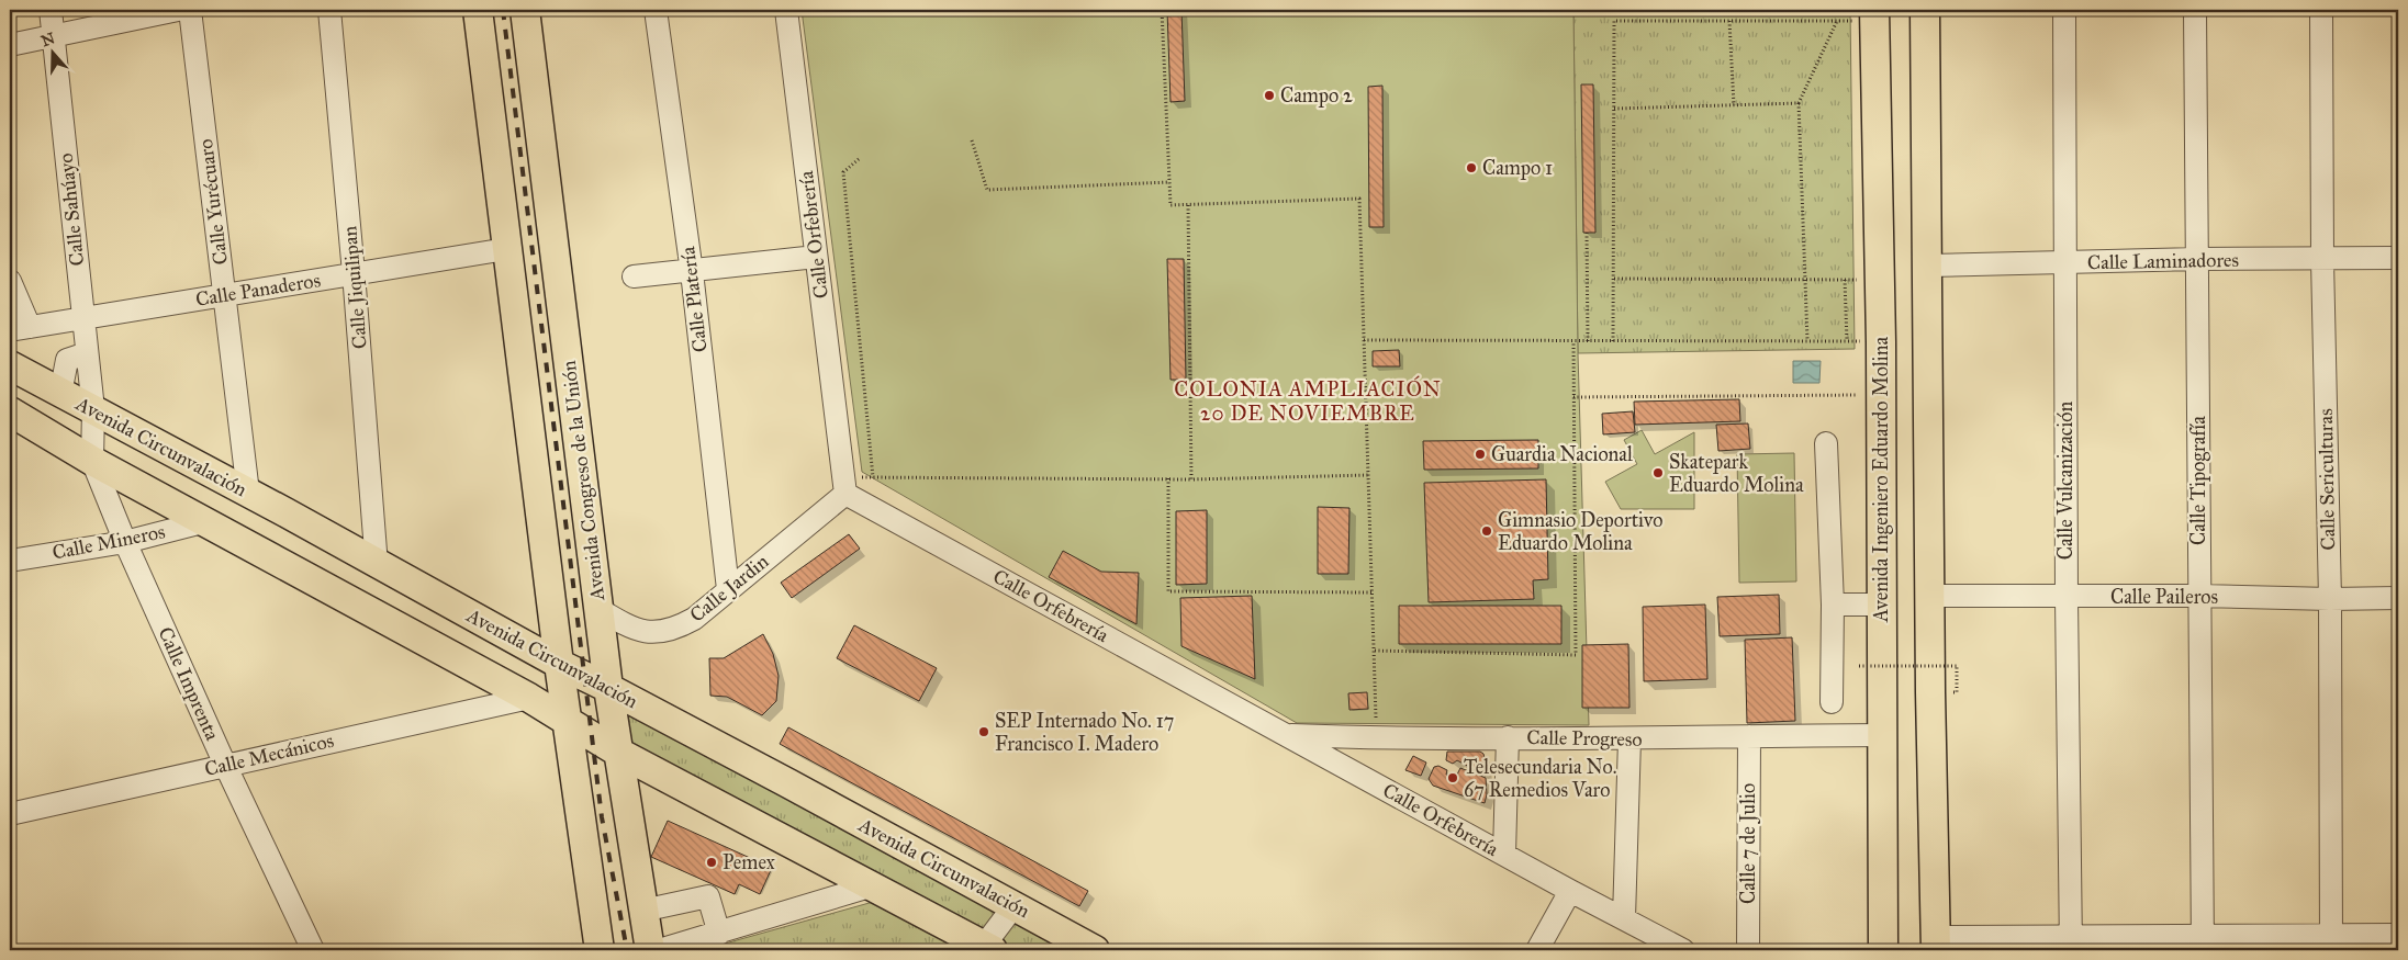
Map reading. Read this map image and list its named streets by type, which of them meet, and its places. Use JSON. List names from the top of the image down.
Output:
{
  "streets": {
    "main road": ["Avenida Circunvalación", "Avenida Ingeniero Eduardo Molina", "Avenida Congreso de la Unión"],
    "street": [
      "Calle Yurécuaro",
      "Calle Sahúayo",
      "Calle Orfebrería",
      "Calle Laminadores",
      "Calle Jiquilipan",
      "Calle Panaderos",
      "Calle Platería",
      "Calle Sericulturas",
      "Calle Vulcanización",
      "Calle Tipografía",
      "Calle Mineros",
      "Calle Jardin",
      "Calle Paileros",
      "Calle Imprenta",
      "Calle Progreso",
      "Calle Mecánicos",
      "Calle 7 de Julio"
    ]
  },
  "crossings": [
    ["Calle Yurécuaro", "Calle Panaderos"],
    ["Calle Yurécuaro", "Avenida Circunvalación"],
    ["Calle Sahúayo", "Calle Panaderos"],
    ["Calle Sahúayo", "Avenida Circunvalación"],
    ["Calle Sahúayo", "Calle Imprenta"],
    ["Calle Orfebrería", "Calle Jardin"],
    ["Calle Orfebrería", "Calle Progreso"],
    ["Calle Laminadores", "Calle Sericulturas"],
    ["Calle Laminadores", "Calle Vulcanización"],
    ["Calle Laminadores", "Calle Tipografía"],
    ["Calle Jiquilipan", "Calle Panaderos"],
    ["Calle Jiquilipan", "Avenida Circunvalación"],
    ["Calle Platería", "Calle Jardin"],
    ["Avenida Circunvalación", "Avenida Congreso de la Unión"],
    ["Avenida Circunvalación", "Calle Imprenta"],
    ["Avenida Ingeniero Eduardo Molina", "Calle Progreso"],
    ["Calle Sericulturas", "Calle Paileros"],
    ["Avenida Congreso de la Unión", "Calle Jardin"],
    ["Calle Vulcanización", "Calle Paileros"],
    ["Calle Tipografía", "Calle Paileros"],
    ["Calle Mineros", "Calle Imprenta"],
    ["Calle Imprenta", "Calle Mecánicos"],
    ["Calle Progreso", "Calle 7 de Julio"]
  ],
  "districts": ["COLONIA AMPLIACIÓN 20 DE NOVIEMBRE"],
  "places": [
    "Campo 2",
    "Campo 1",
    "Guardia Nacional",
    "Skatepark Eduardo Molina",
    "Gimnasio Deportivo Eduardo Molina",
    "SEP Internado No. 17 Francisco I. Madero",
    "Telesecundaria No. 67 Remedios Varo",
    "Pemex"
  ],
  "north": "top"
}
